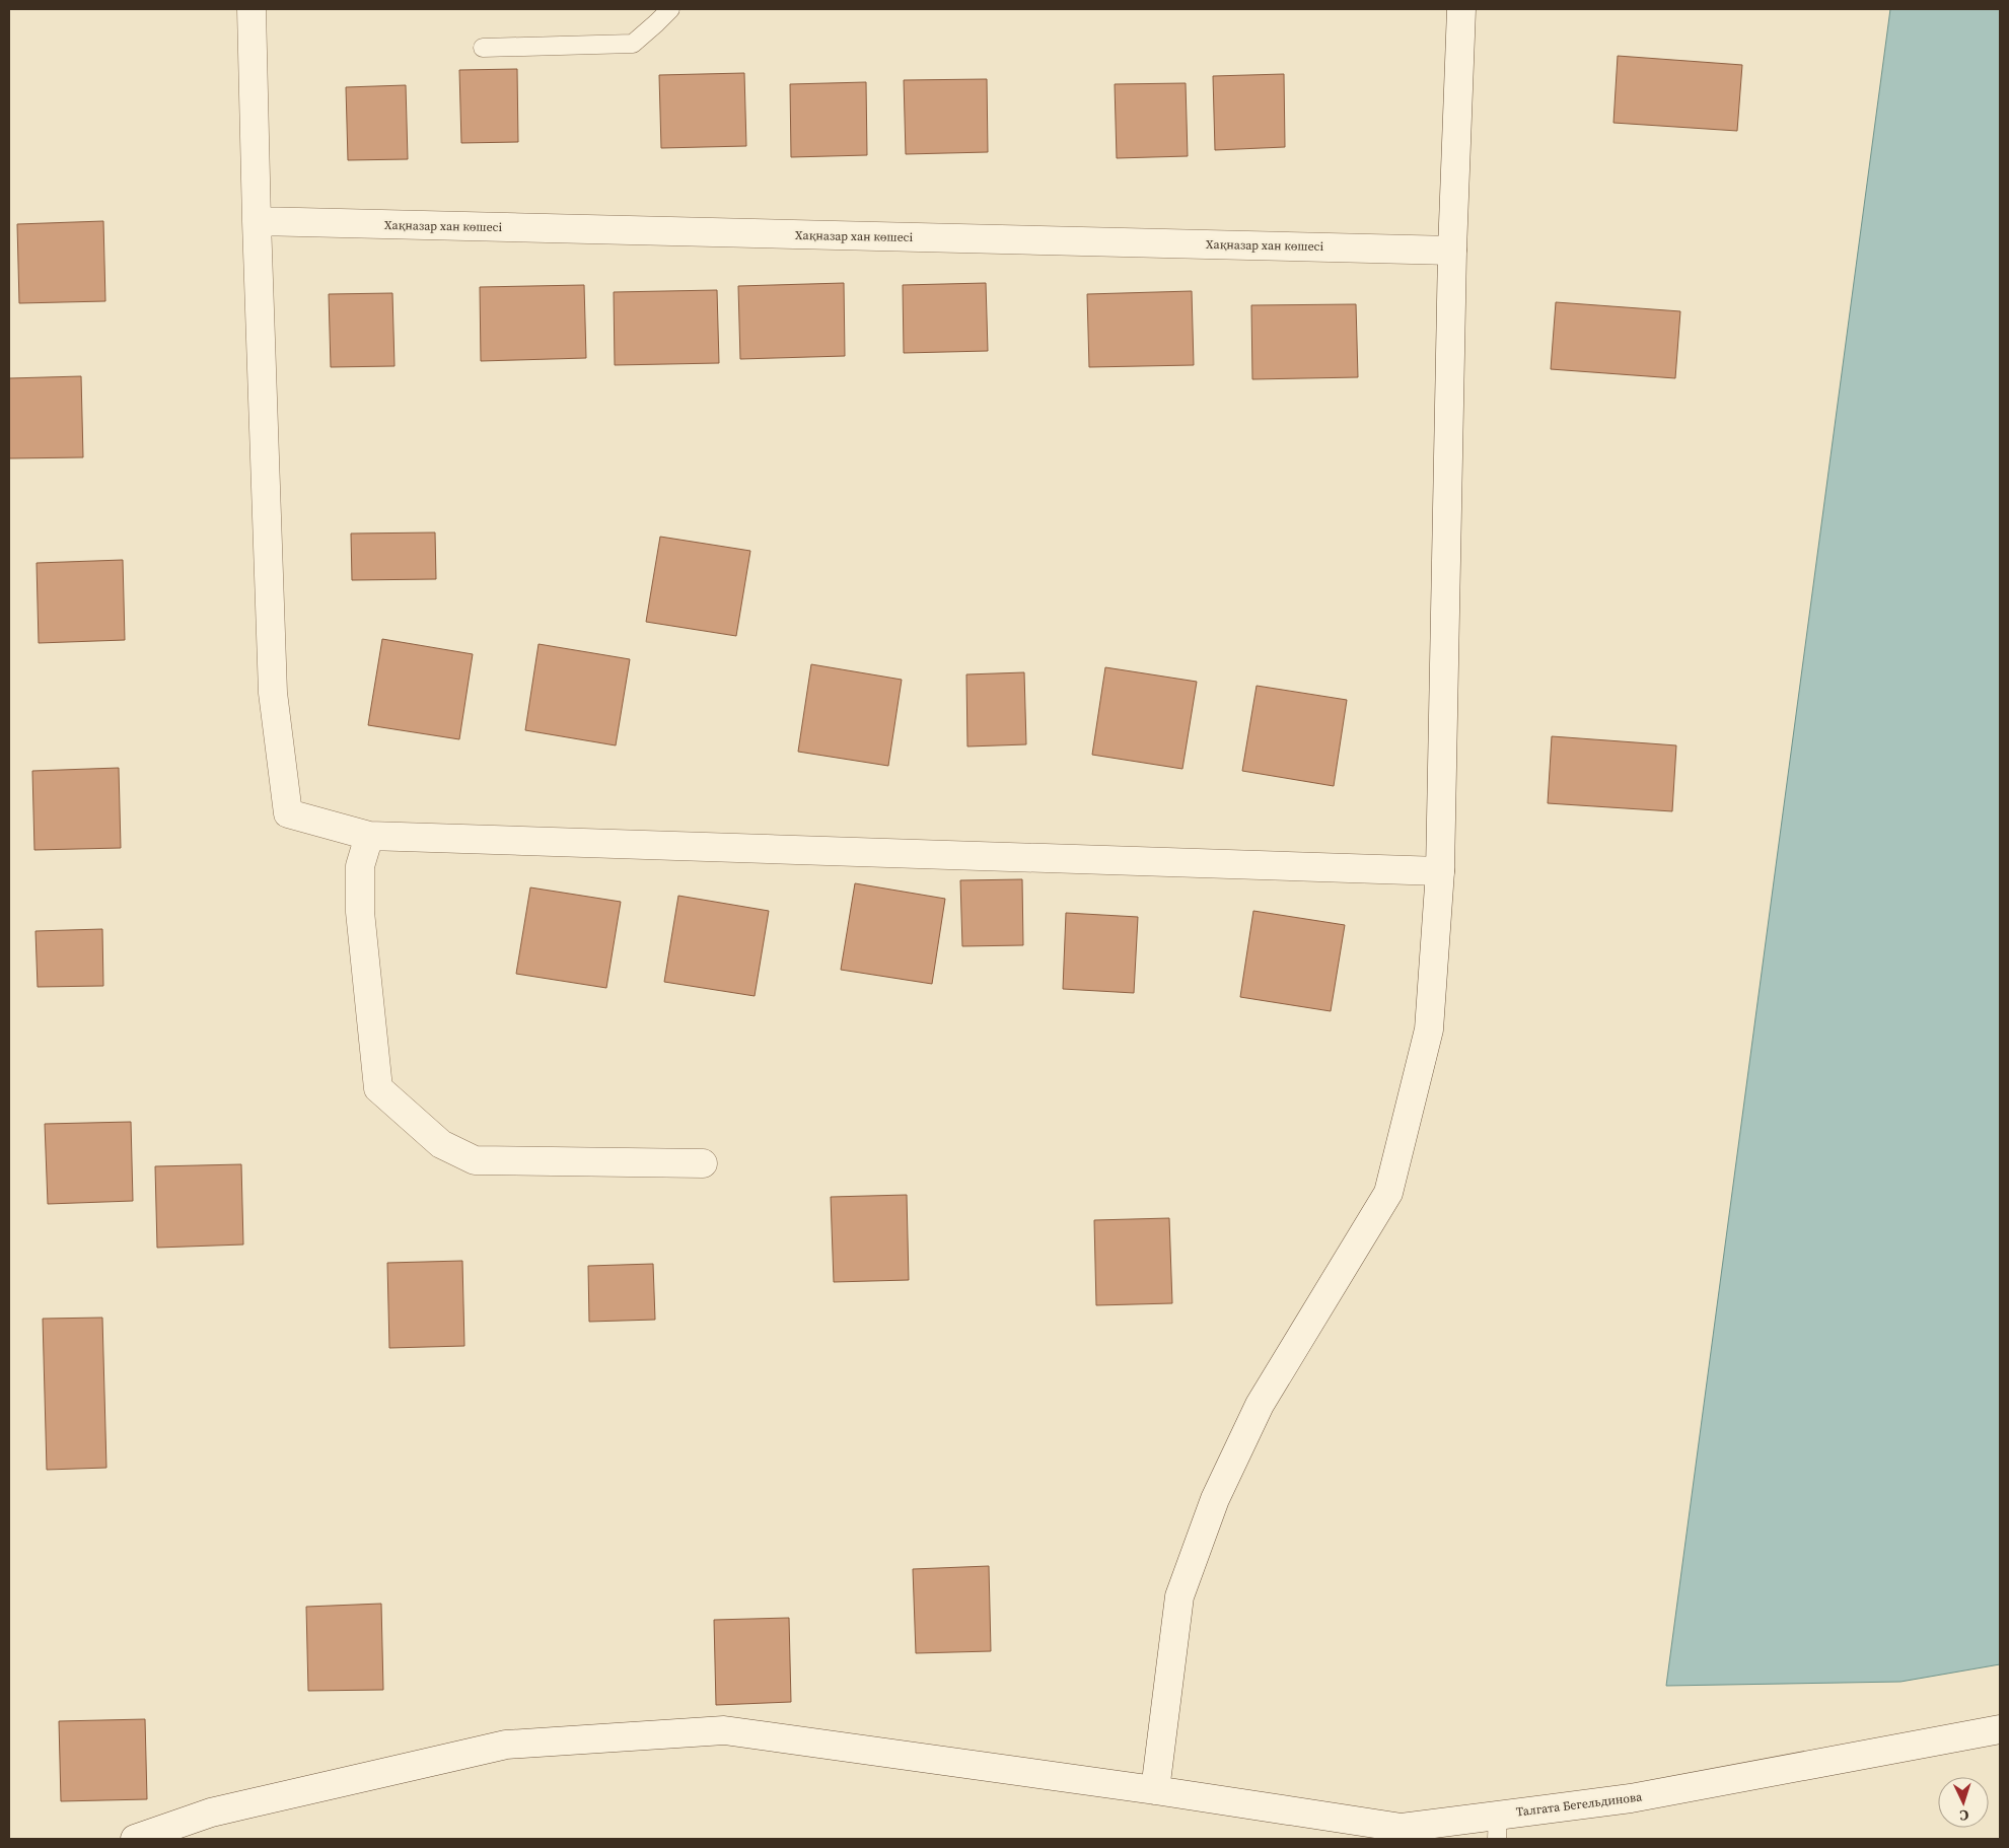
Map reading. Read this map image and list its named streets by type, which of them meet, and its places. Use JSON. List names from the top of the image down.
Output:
{
  "streets": {
    "street": ["Хақназар хан көшесі", "Талгата Бегельдинова"]
  },
  "north": "bottom"
}
